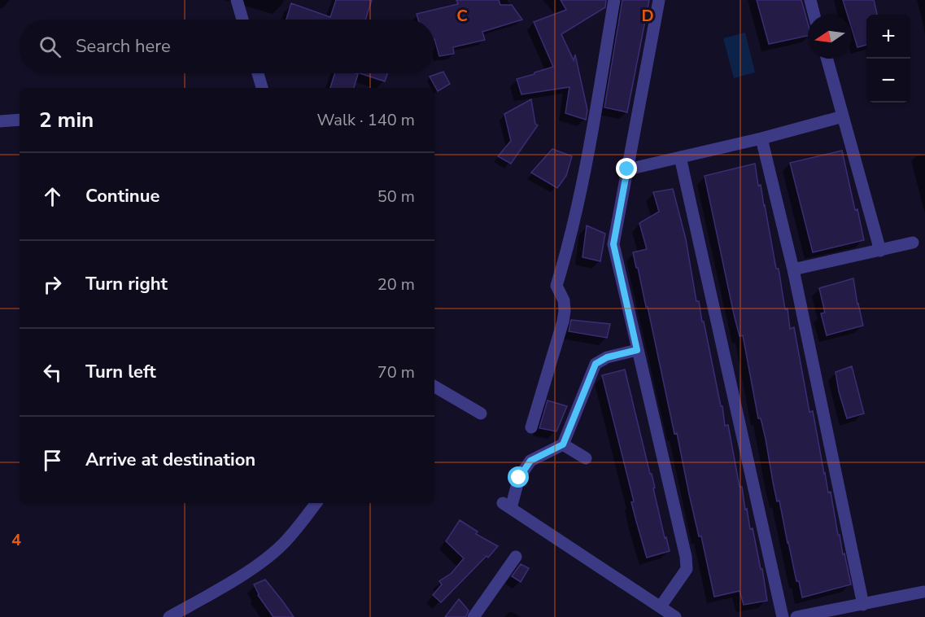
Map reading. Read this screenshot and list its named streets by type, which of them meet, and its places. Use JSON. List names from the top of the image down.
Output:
{
  "north": "left",
  "page": {
    "map_buttons": ["+", "−"],
    "search": "Search here",
    "heading": ["2 min", "Walk · 140 m"],
    "list": [
      ["Continue", "50 m"],
      ["Turn right", "20 m"],
      ["Turn left", "70 m"],
      "Arrive at destination"
    ]
  },
  "grid": {
    "columns": ["C", "D"],
    "rows": ["4"]
  }
}
